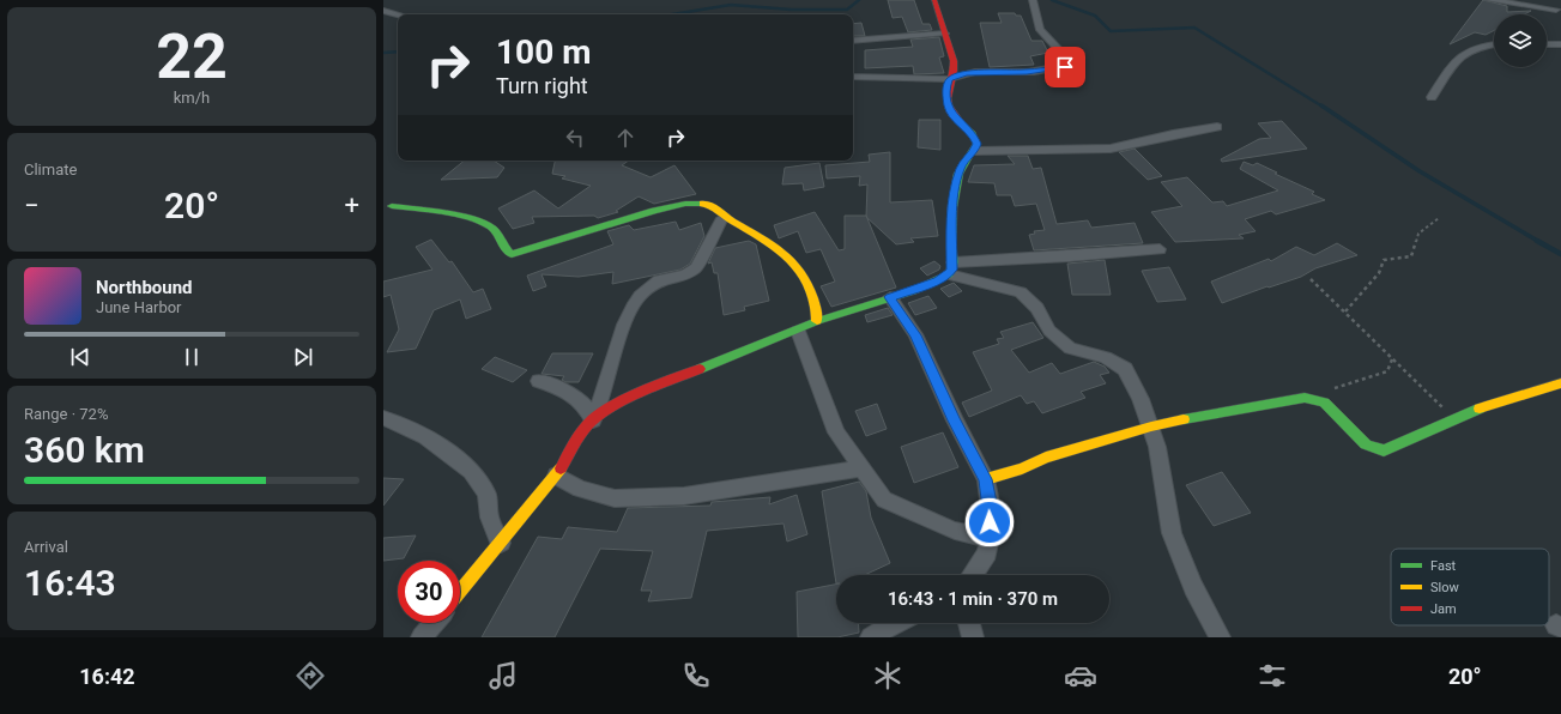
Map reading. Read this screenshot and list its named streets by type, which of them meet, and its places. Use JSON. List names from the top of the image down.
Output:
{
  "legend": ["Fast", "Slow", "Jam"],
  "page": {
    "tile": [
      ["22", "km/h"],
      "Climate",
      ["Range · 72%", "360 km"],
      ["Arrival", "16:43"]
    ],
    "turn": ["100 m", "Turn right"],
    "heat": ["−", "20°", "+"],
    "song": ["Northbound", "June Harbor"],
    "limit": "30",
    "trip": "16:43 · 1 min · 370 m",
    "tabs": ["16:42", "20°"]
  }
}
